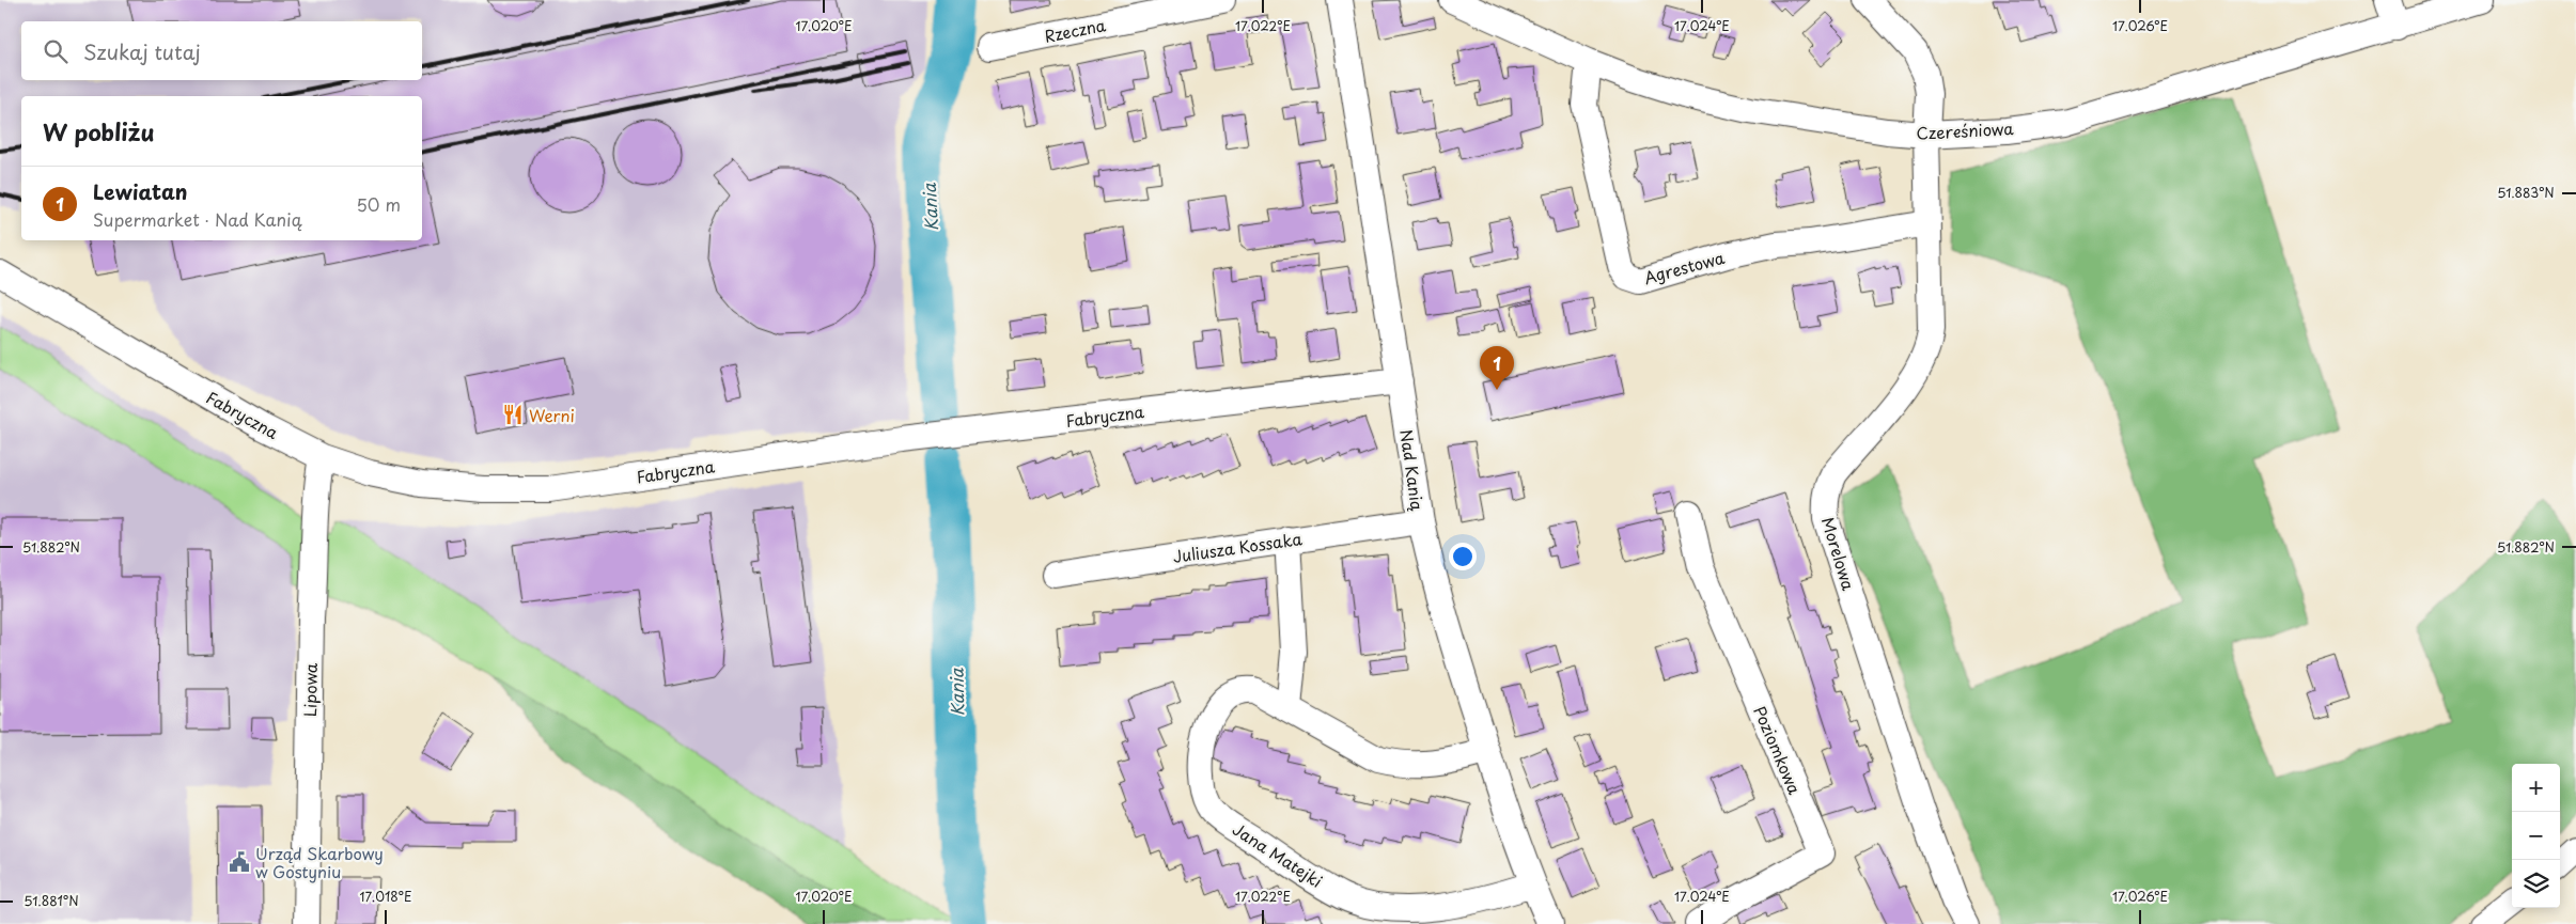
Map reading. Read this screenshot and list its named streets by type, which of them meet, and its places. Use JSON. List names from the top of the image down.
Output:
{
  "streets": {
    "street": [
      "Rzeczna",
      "Czereśniowa",
      "Agrestowa",
      "Fabryczna",
      "Nad Kanią",
      "Juliusza Kossaka",
      "Morelowa",
      "Lipowa",
      "Poziomkowa",
      "Jana Matejki"
    ]
  },
  "crossings": [
    ["Czereśniowa", "Agrestowa"],
    ["Czereśniowa", "Morelowa"],
    ["Agrestowa", "Morelowa"],
    ["Fabryczna", "Nad Kanią"],
    ["Fabryczna", "Lipowa"],
    ["Nad Kanią", "Juliusza Kossaka"],
    ["Nad Kanią", "Jana Matejki"]
  ],
  "water": ["Kania"],
  "places": {
    "restaurant": ["Werni"],
    "public building": ["Urząd Skarbowy w Gostyniu"]
  },
  "page": {
    "search": "Szukaj tutaj",
    "heading": "W pobliżu",
    "list": [
      {
        "mark": "1",
        "name": "Lewiatan",
        "note": "Supermarket · Nad Kanią",
        "value": "50 m"
      }
    ],
    "pins": "1",
    "map_buttons": ["+", "−"]
  },
  "coordinates": [
    "17.020°E",
    "17.022°E",
    "17.024°E",
    "17.026°E",
    "51.883°N",
    "51.882°N",
    "17.018°E",
    "51.881°N"
  ]
}
